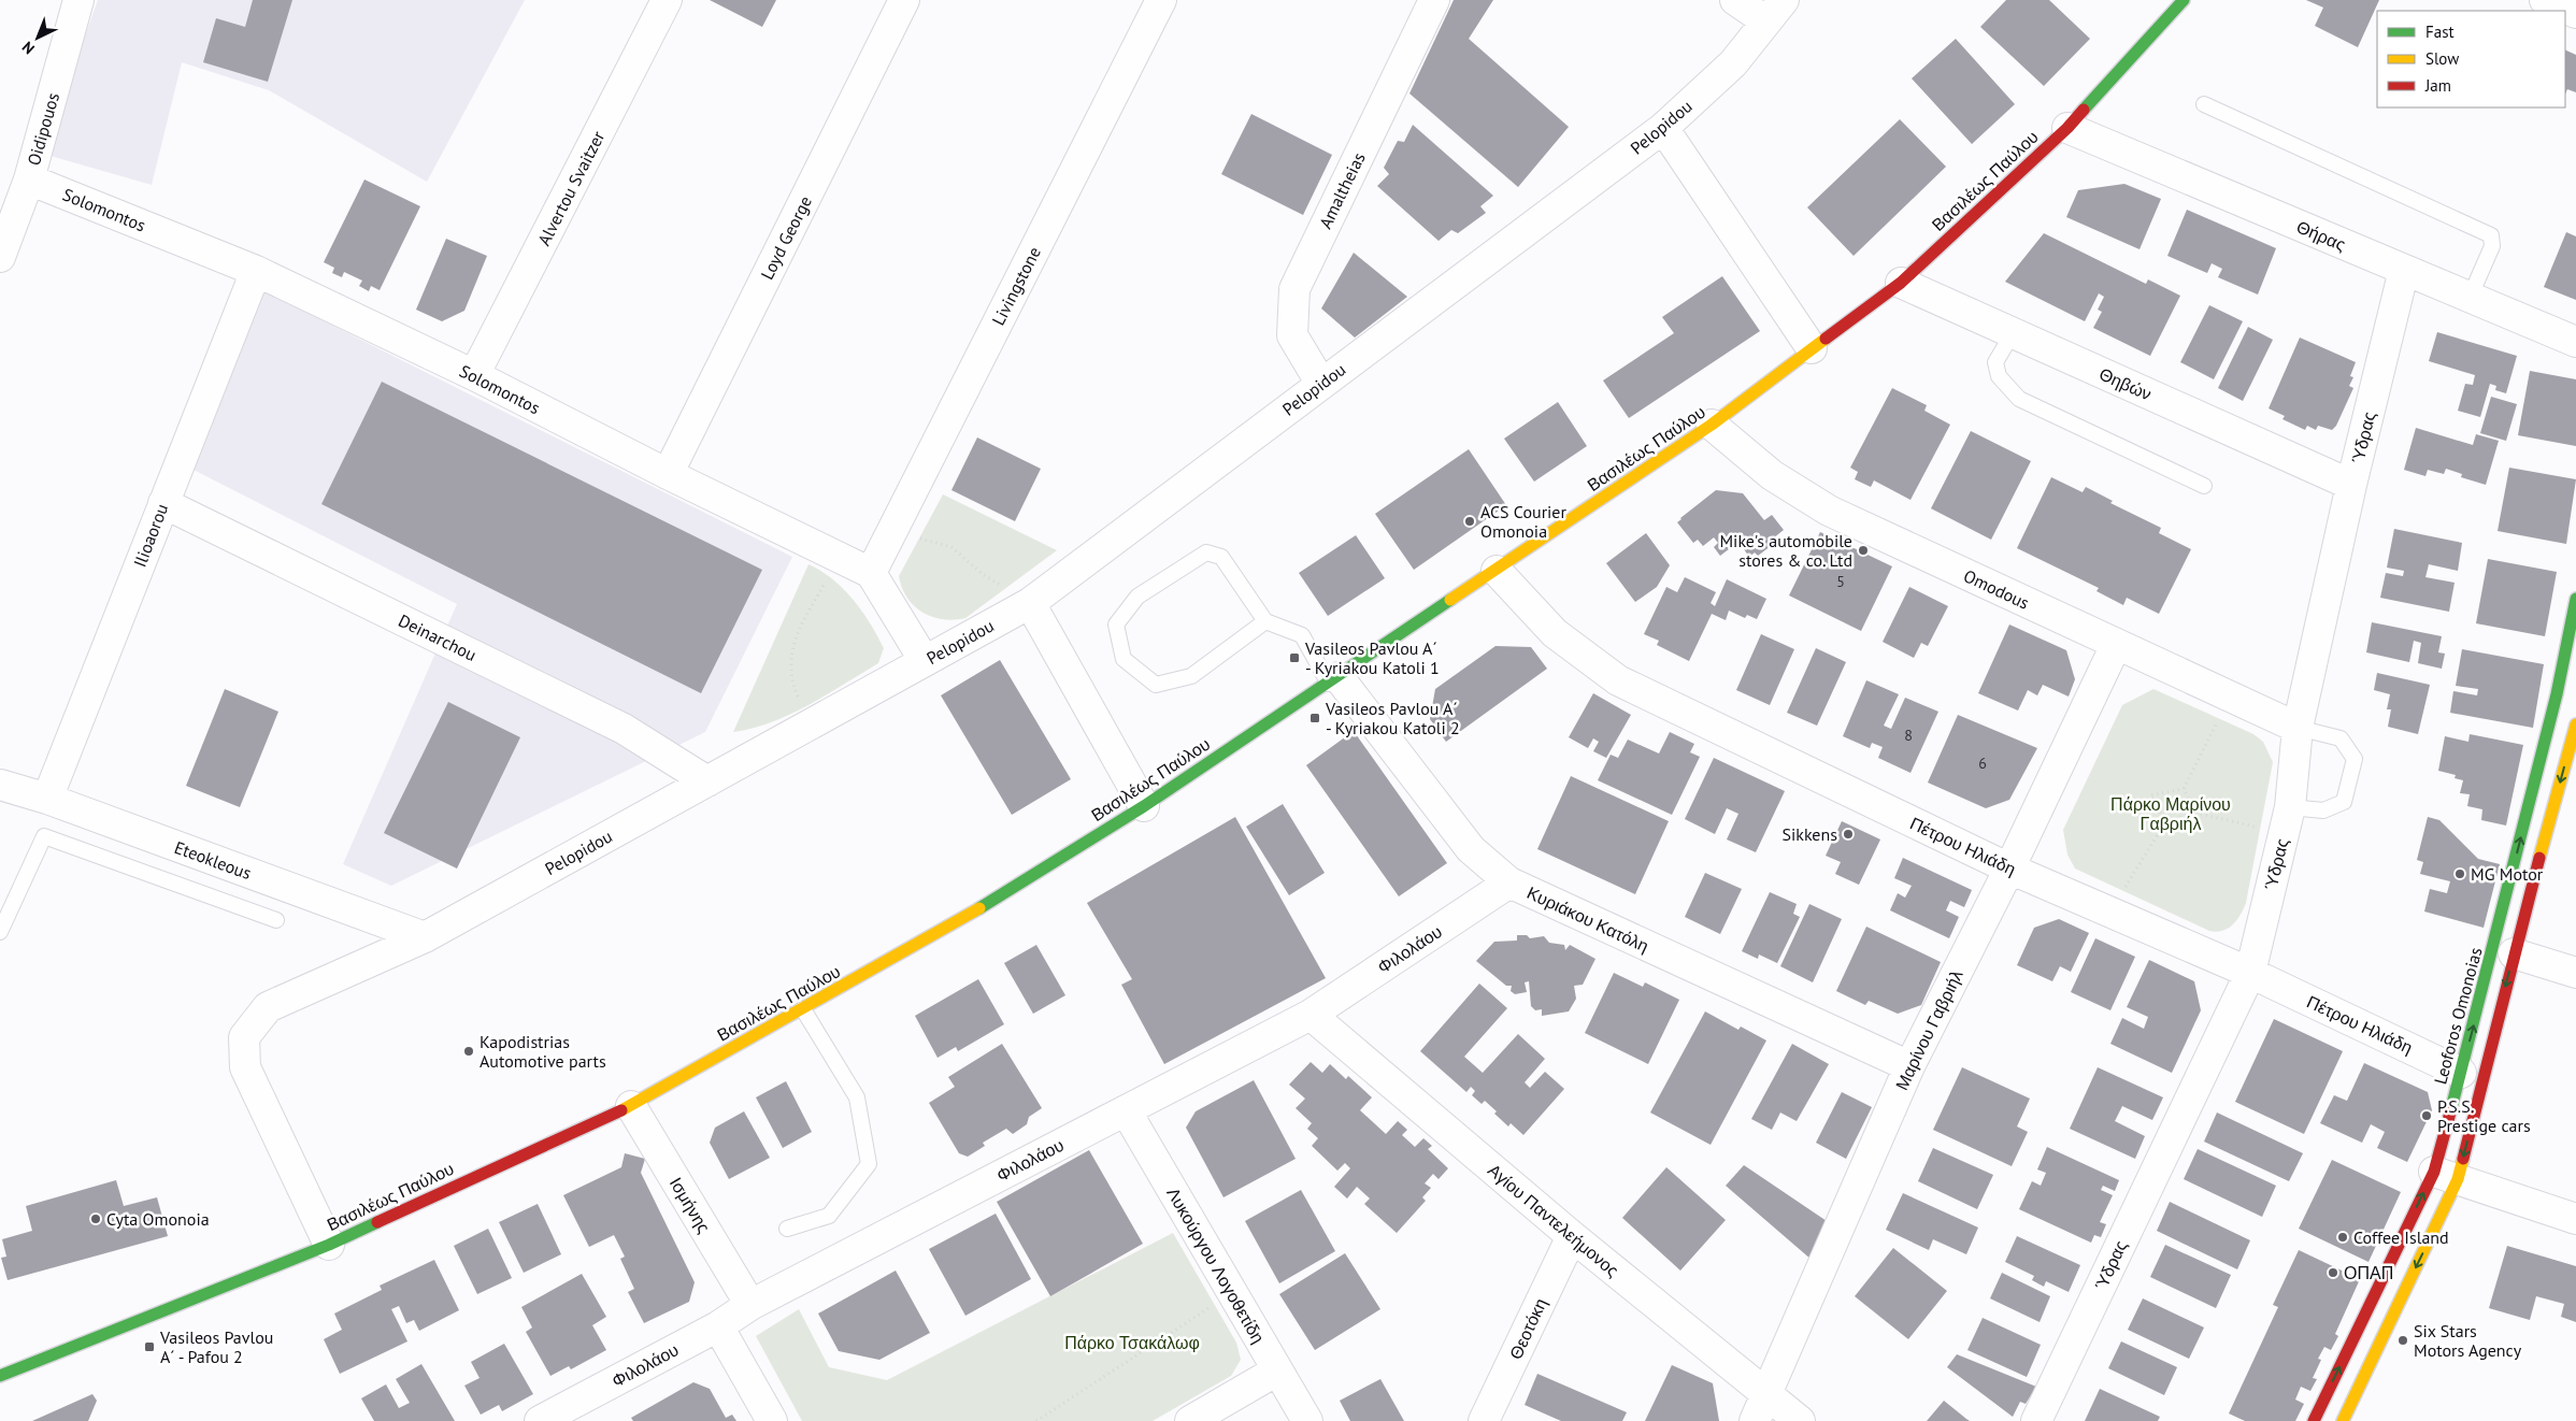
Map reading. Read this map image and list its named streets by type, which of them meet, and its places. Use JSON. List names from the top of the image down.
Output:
{
  "streets": {
    "street": [
      "Pelopidou",
      "Oidipouos",
      "Βασιλέως Παύλου",
      "Alvertou Svaitzer",
      "Amaltheias",
      "Solomontos",
      "Θήρας",
      "Loyd George",
      "Livingstone",
      "Θηβών",
      "Ύδρας",
      "Ilioaorou",
      "Omodous",
      "Deinarchou",
      "Πέτρου Ηλιάδη",
      "Eteokleous",
      "Κυριάκου Κατόλη",
      "Φιλολάου",
      "Leoforos Omonoias",
      "Μαρίνου Γαβριήλ",
      "Ισμήνης",
      "Αγίου Παντελεήμονος",
      "Λυκούργου Λογοθετίδη",
      "Θεοτόκη"
    ]
  },
  "crossings": [
    ["Pelopidou", "Βασιλέως Παύλου"],
    ["Pelopidou", "Amaltheias"],
    ["Pelopidou", "Deinarchou"],
    ["Pelopidou", "Eteokleous"],
    ["Oidipouos", "Solomontos"],
    ["Βασιλέως Παύλου", "Θήρας"],
    ["Βασιλέως Παύλου", "Θηβών"],
    ["Βασιλέως Παύλου", "Omodous"],
    ["Βασιλέως Παύλου", "Πέτρου Ηλιάδη"],
    ["Βασιλέως Παύλου", "Κυριάκου Κατόλη"],
    ["Βασιλέως Παύλου", "Ισμήνης"],
    ["Alvertou Svaitzer", "Solomontos"],
    ["Solomontos", "Loyd George"],
    ["Solomontos", "Livingstone"],
    ["Solomontos", "Ilioaorou"],
    ["Θήρας", "Ύδρας"],
    ["Θηβών", "Ύδρας"],
    ["Ύδρας", "Omodous"],
    ["Ύδρας", "Πέτρου Ηλιάδη"],
    ["Ilioaorou", "Deinarchou"],
    ["Ilioaorou", "Eteokleous"],
    ["Omodous", "Μαρίνου Γαβριήλ"],
    ["Πέτρου Ηλιάδη", "Leoforos Omonoias"],
    ["Πέτρου Ηλιάδη", "Μαρίνου Γαβριήλ"],
    ["Κυριάκου Κατόλη", "Φιλολάου"],
    ["Κυριάκου Κατόλη", "Μαρίνου Γαβριήλ"],
    ["Φιλολάου", "Ισμήνης"],
    ["Φιλολάου", "Αγίου Παντελεήμονος"],
    ["Φιλολάου", "Λυκούργου Λογοθετίδη"],
    ["Μαρίνου Γαβριήλ", "Αγίου Παντελεήμονος"],
    ["Αγίου Παντελεήμονος", "Θεοτόκη"]
  ],
  "parks": ["Πάρκο Μαρίνου Γαβριήλ", "Πάρκο Τσακάλωφ"],
  "places": {
    "other": [
      "ACS Courier Omonoia",
      "Mike's automobile stores & co. Ltd",
      "Sikkens",
      "MG Motor",
      "Kapodistrias Automotive parts",
      "P.S.S. Prestige cars",
      "Cyta Omonoia",
      "Coffee Island",
      "ΟΠΑΠ",
      "Six Stars Motors Agency"
    ],
    "transit": ["Vasileos Pavlou A´ - Kyriakou Katoli 1", "Vasileos Pavlou A´ - Kyriakou Katoli 2", "Vasileos Pavlou A´ - Pafou 2"]
  },
  "house_numbers": ["5", "8", "6"],
  "legend": ["Fast", "Slow", "Jam"],
  "north": "bottom left"
}
